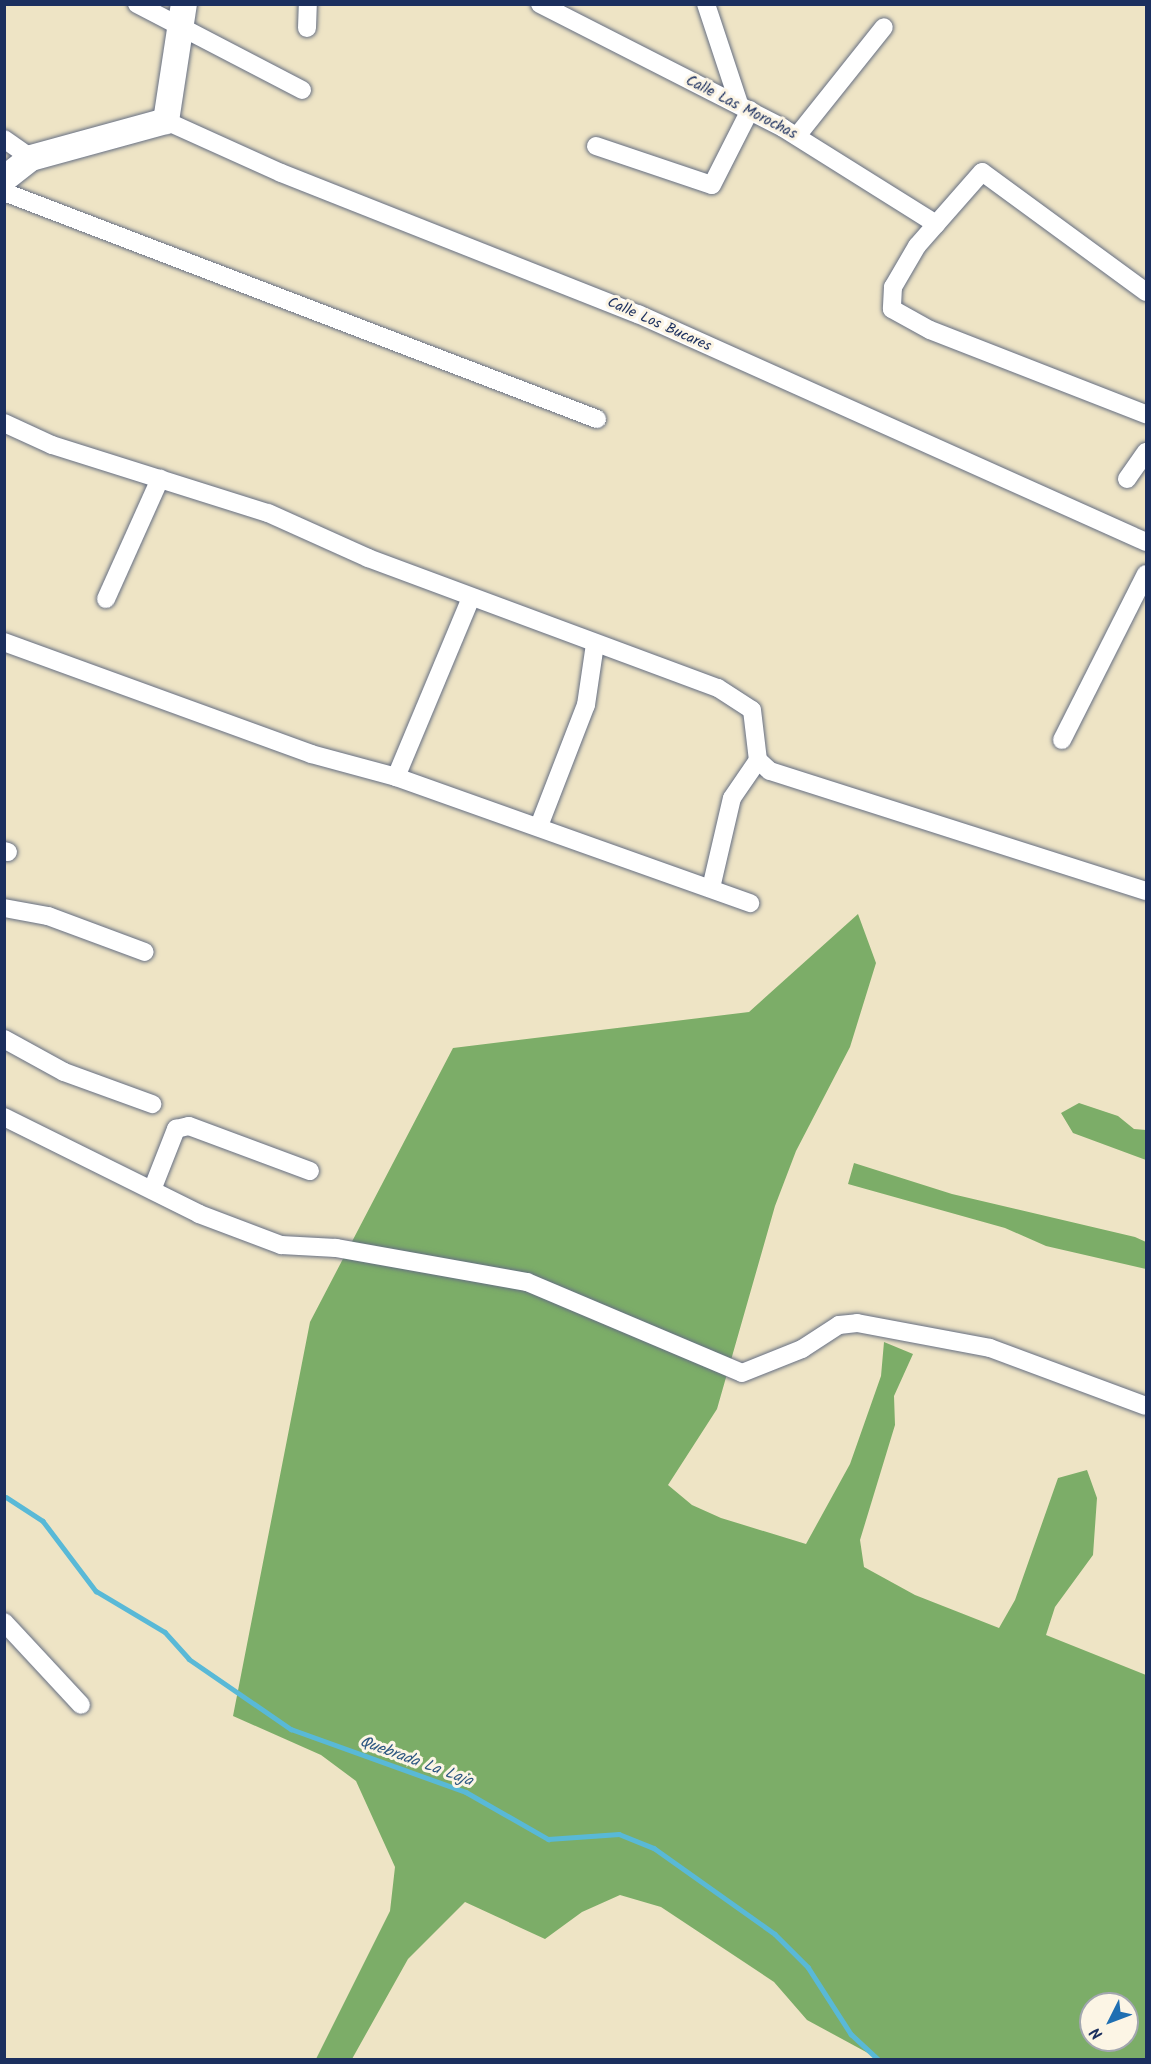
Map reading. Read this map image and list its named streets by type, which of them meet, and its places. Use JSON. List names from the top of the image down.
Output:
{
  "streets": {
    "street": ["Calle Las Morochas", "Calle Los Bucares"]
  },
  "water": ["Quebrada La Laja"],
  "north": "bottom left"
}
